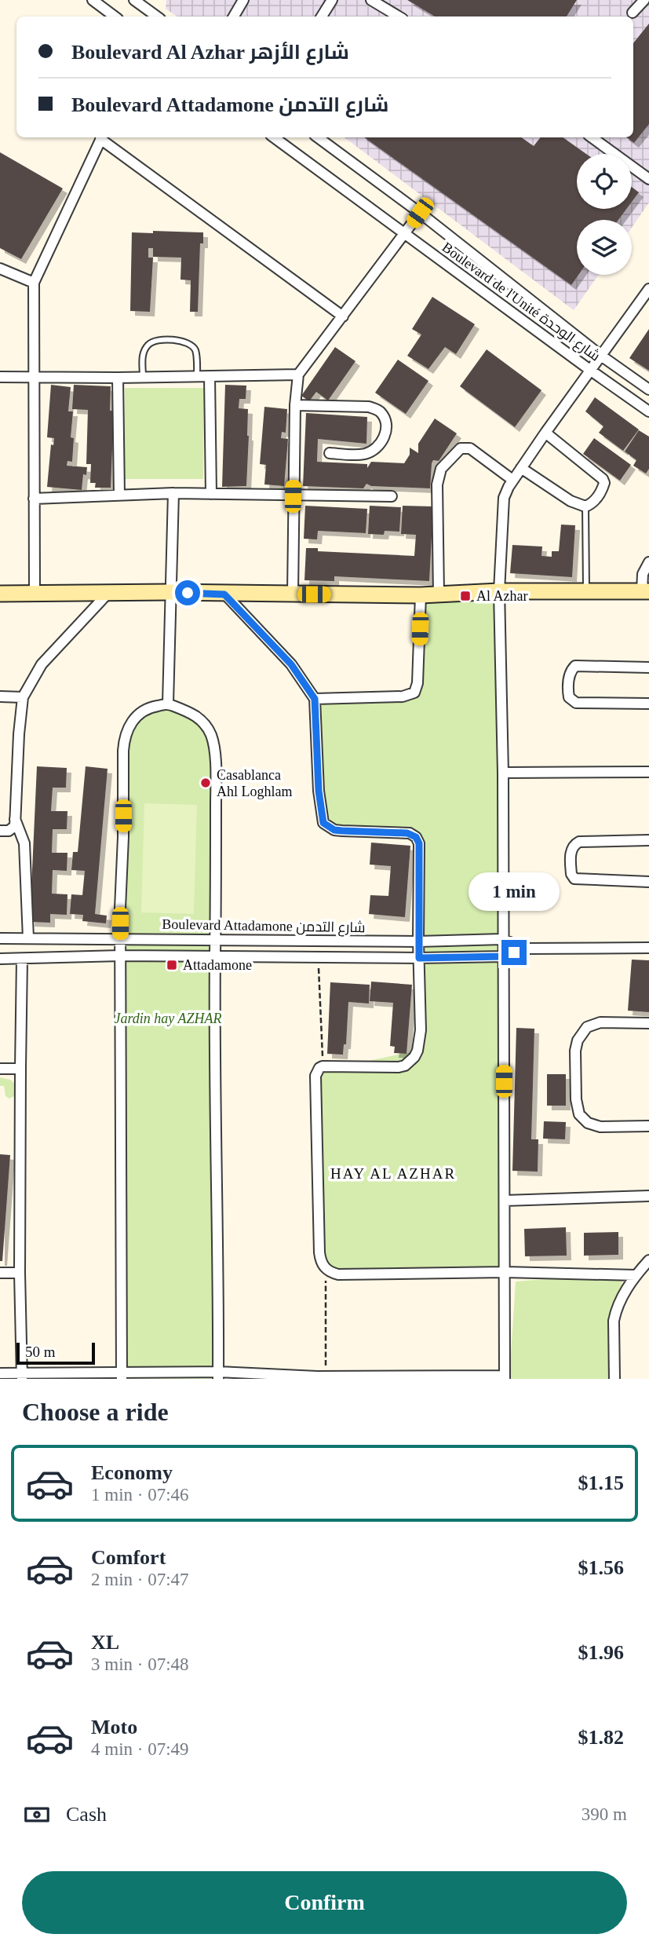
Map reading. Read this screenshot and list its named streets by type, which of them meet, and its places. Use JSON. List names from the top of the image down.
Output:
{
  "streets": {
    "street": ["Boulevard de l'Unité شارع الوحدة", "Boulevard Attadamone شارع التدمن"]
  },
  "districts": ["HAY AL AZHAR"],
  "parks": ["Jardin hay AZHAR"],
  "places": {
    "transit": ["Al Azhar", "Attadamone"],
    "other": ["Casablanca Ahl Loghlam"]
  },
  "scale_bar": "50 m",
  "page": {
    "banner": ["Boulevard Al Azhar شارع الأزهر", "Boulevard Attadamone شارع التدمن"],
    "bubble": "1 min",
    "scale": "50 m",
    "heading": "Choose a ride",
    "list": [
      {
        "name": "Economy",
        "note": "1 min · 07:46",
        "value": "$1.15"
      },
      {
        "name": "Comfort",
        "note": "2 min · 07:47",
        "value": "$1.56"
      },
      {
        "name": "XL",
        "note": "3 min · 07:48",
        "value": "$1.96"
      },
      {
        "name": "Moto",
        "note": "4 min · 07:49",
        "value": "$1.82"
      }
    ],
    "pay": ["Cash", "390 m"],
    "buttons": "Confirm"
  }
}
